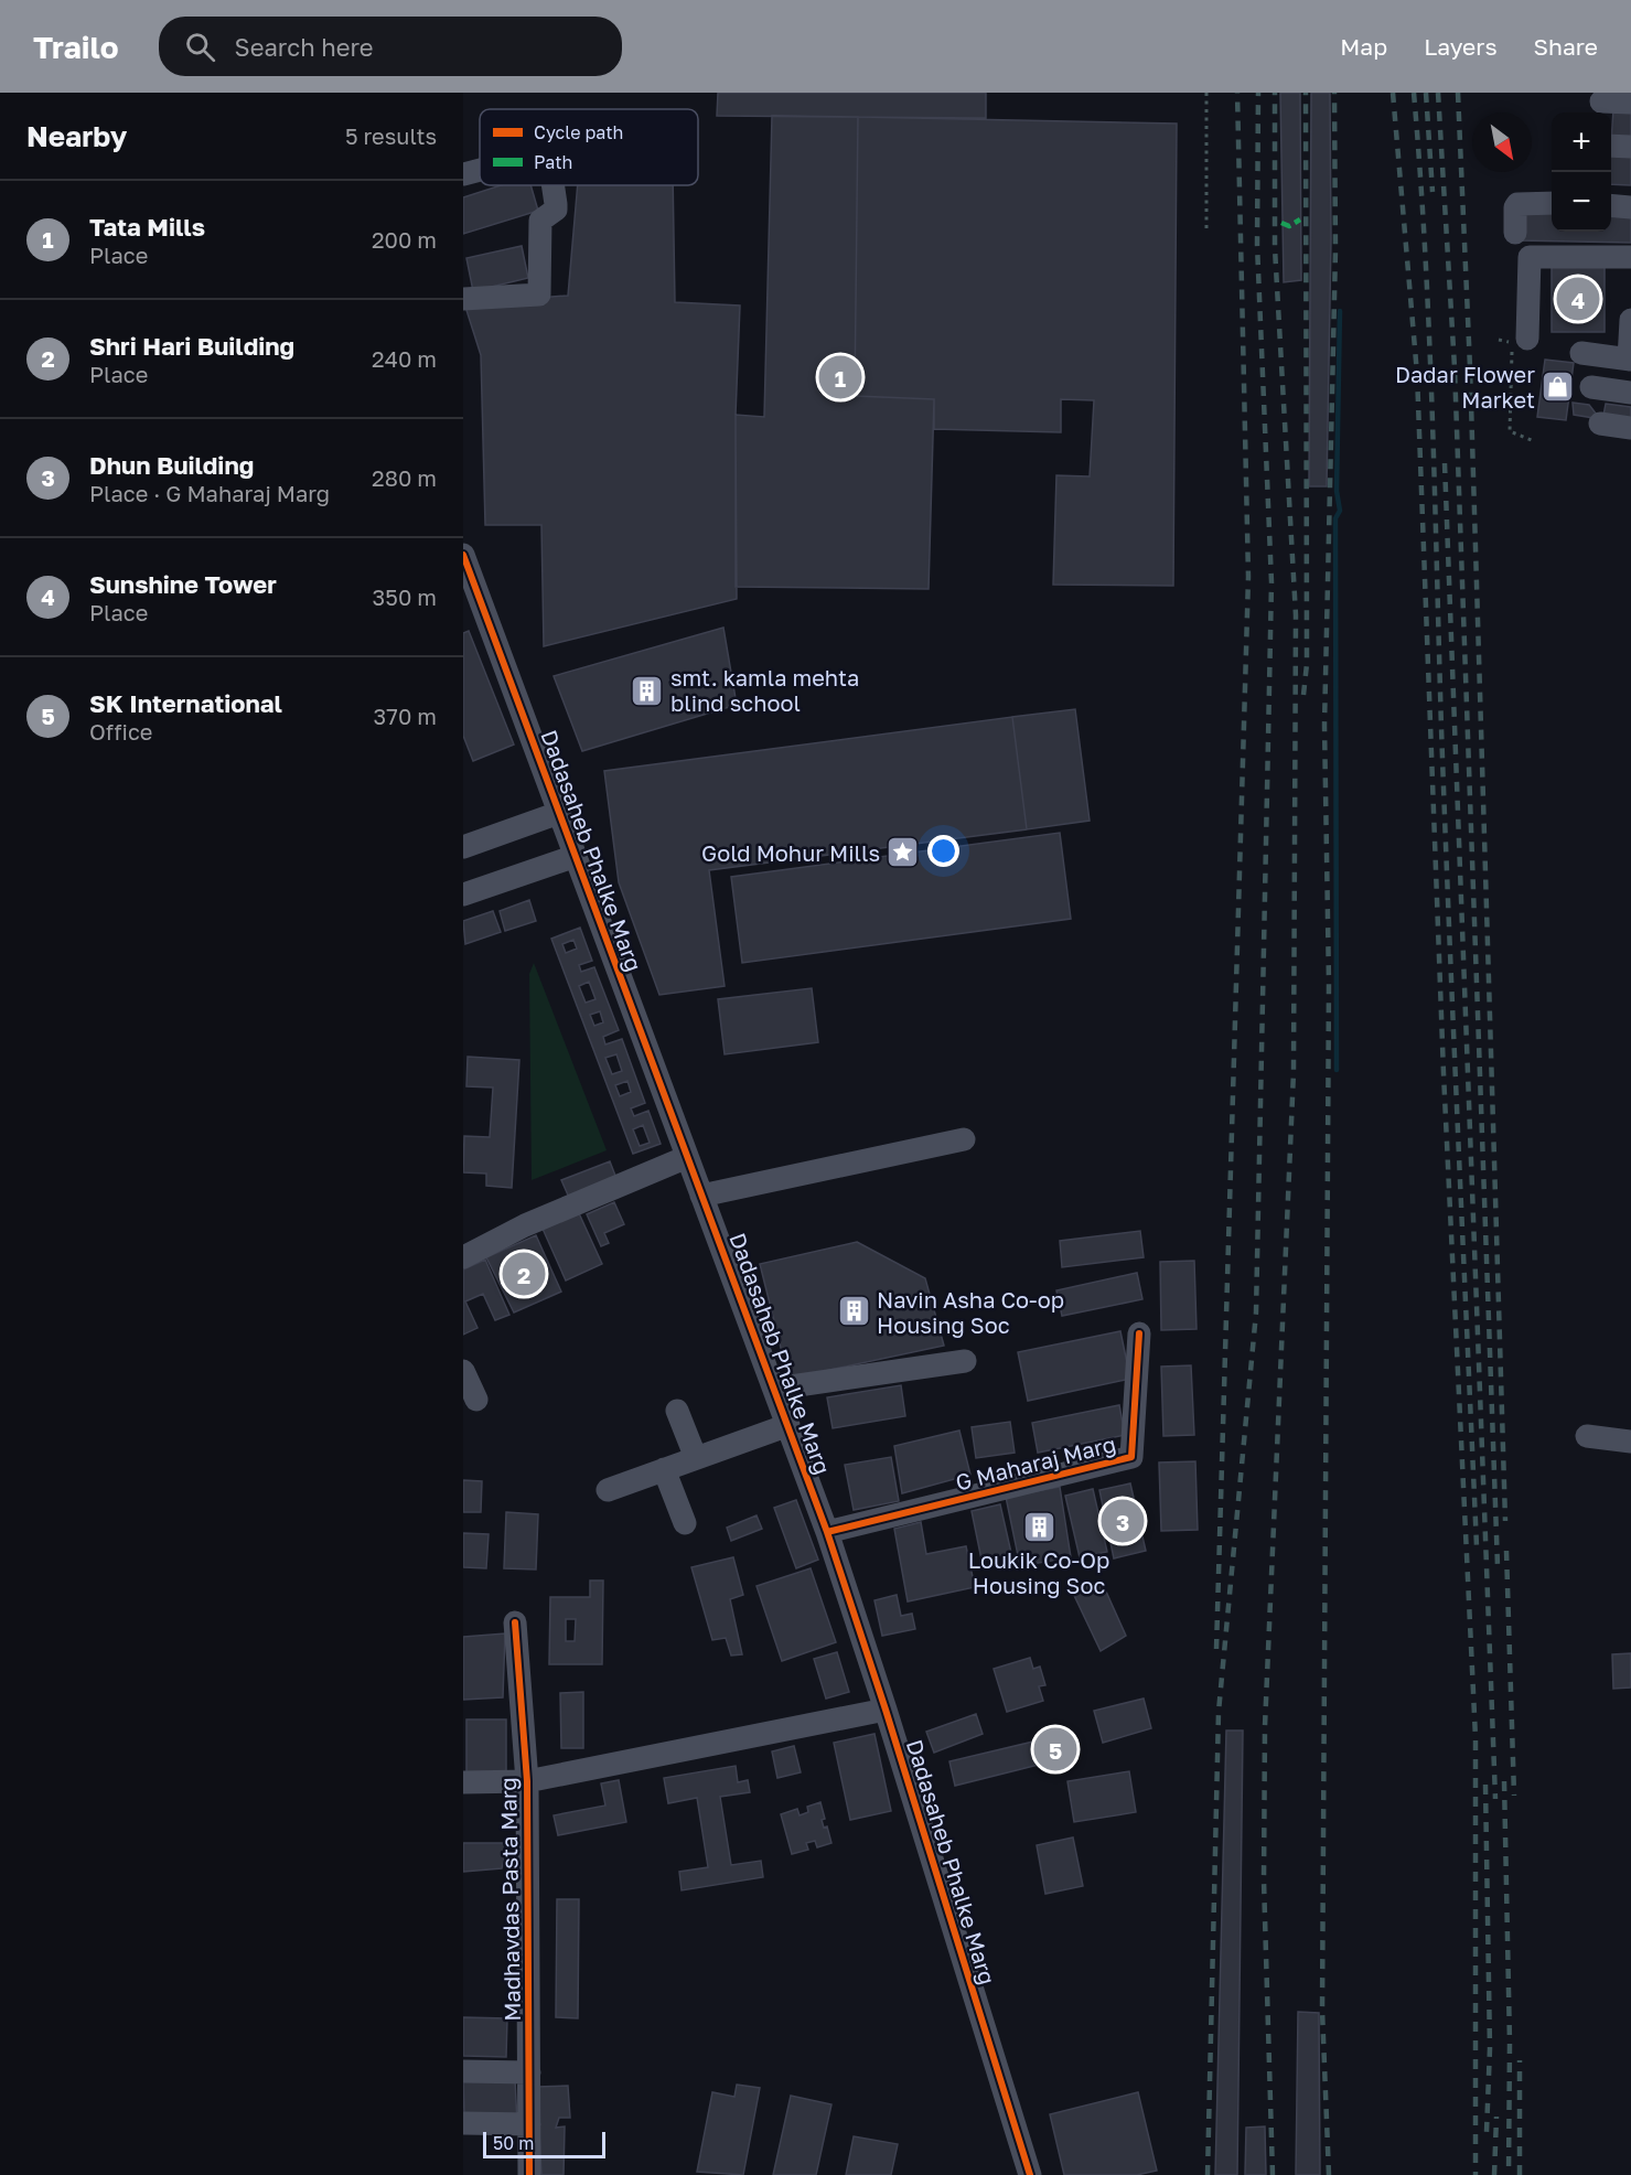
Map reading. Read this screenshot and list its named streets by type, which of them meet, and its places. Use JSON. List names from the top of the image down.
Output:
{
  "streets": {
    "street": ["Dadasaheb Phalke Marg", "G Maharaj Marg", "Madhavdas Pasta Marg"]
  },
  "crossings": [
    ["Dadasaheb Phalke Marg", "G Maharaj Marg"]
  ],
  "places": {
    "shop": ["Dadar Flower Market"],
    "building": ["smt. kamla mehta blind school", "Navin Asha Co-op Housing Soc", "Loukik Co-Op Housing Soc"],
    "place": ["Gold Mohur Mills"]
  },
  "legend": ["Cycle path", "Path"],
  "scale_bar": "50 m",
  "north": "bottom right",
  "page": {
    "header": "Trailo",
    "search": "Search here",
    "nav": ["Map", "Layers", "Share"],
    "heading": ["Nearby", "5 results"],
    "map_buttons": ["+", "−"],
    "list": [
      {
        "mark": "1",
        "name": "Tata Mills",
        "note": "Place",
        "value": "200 m"
      },
      {
        "mark": "2",
        "name": "Shri Hari Building",
        "note": "Place",
        "value": "240 m"
      },
      {
        "mark": "3",
        "name": "Dhun Building",
        "note": "Place · G Maharaj Marg",
        "value": "280 m"
      },
      {
        "mark": "4",
        "name": "Sunshine Tower",
        "note": "Place",
        "value": "350 m"
      },
      {
        "mark": "5",
        "name": "SK International",
        "note": "Office",
        "value": "370 m"
      }
    ],
    "pins": [
      "4",
      "1",
      "2",
      "3",
      "5"
    ],
    "scale": "50 m"
  }
}
